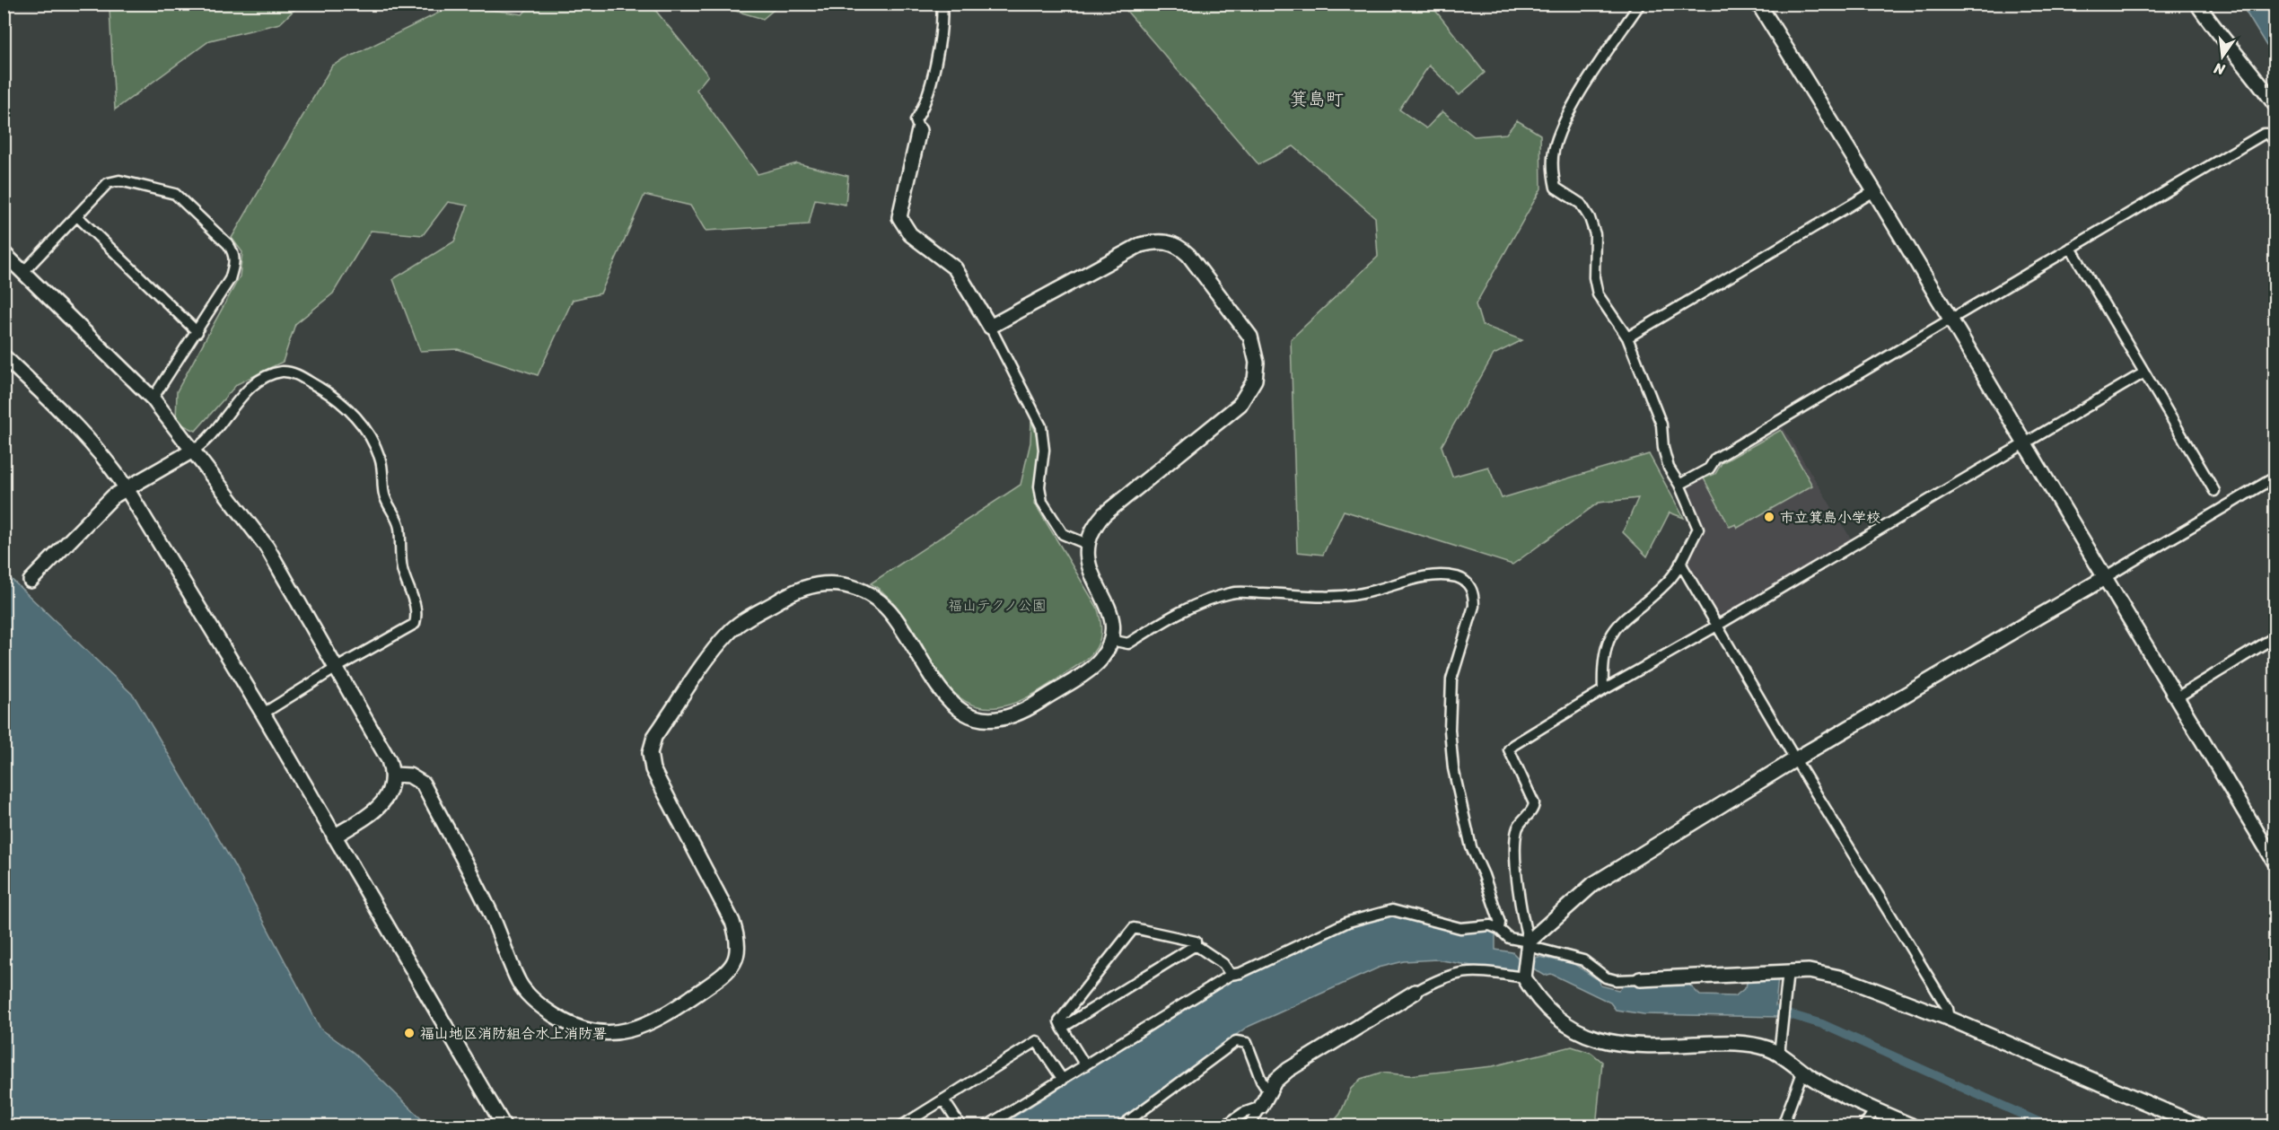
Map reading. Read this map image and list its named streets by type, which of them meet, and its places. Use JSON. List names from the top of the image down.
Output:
{
  "districts": ["箕島町"],
  "parks": ["福山テクノ公園"],
  "places": ["市立箕島小学校", "福山地区消防組合水上消防署"],
  "north": "bottom"
}
